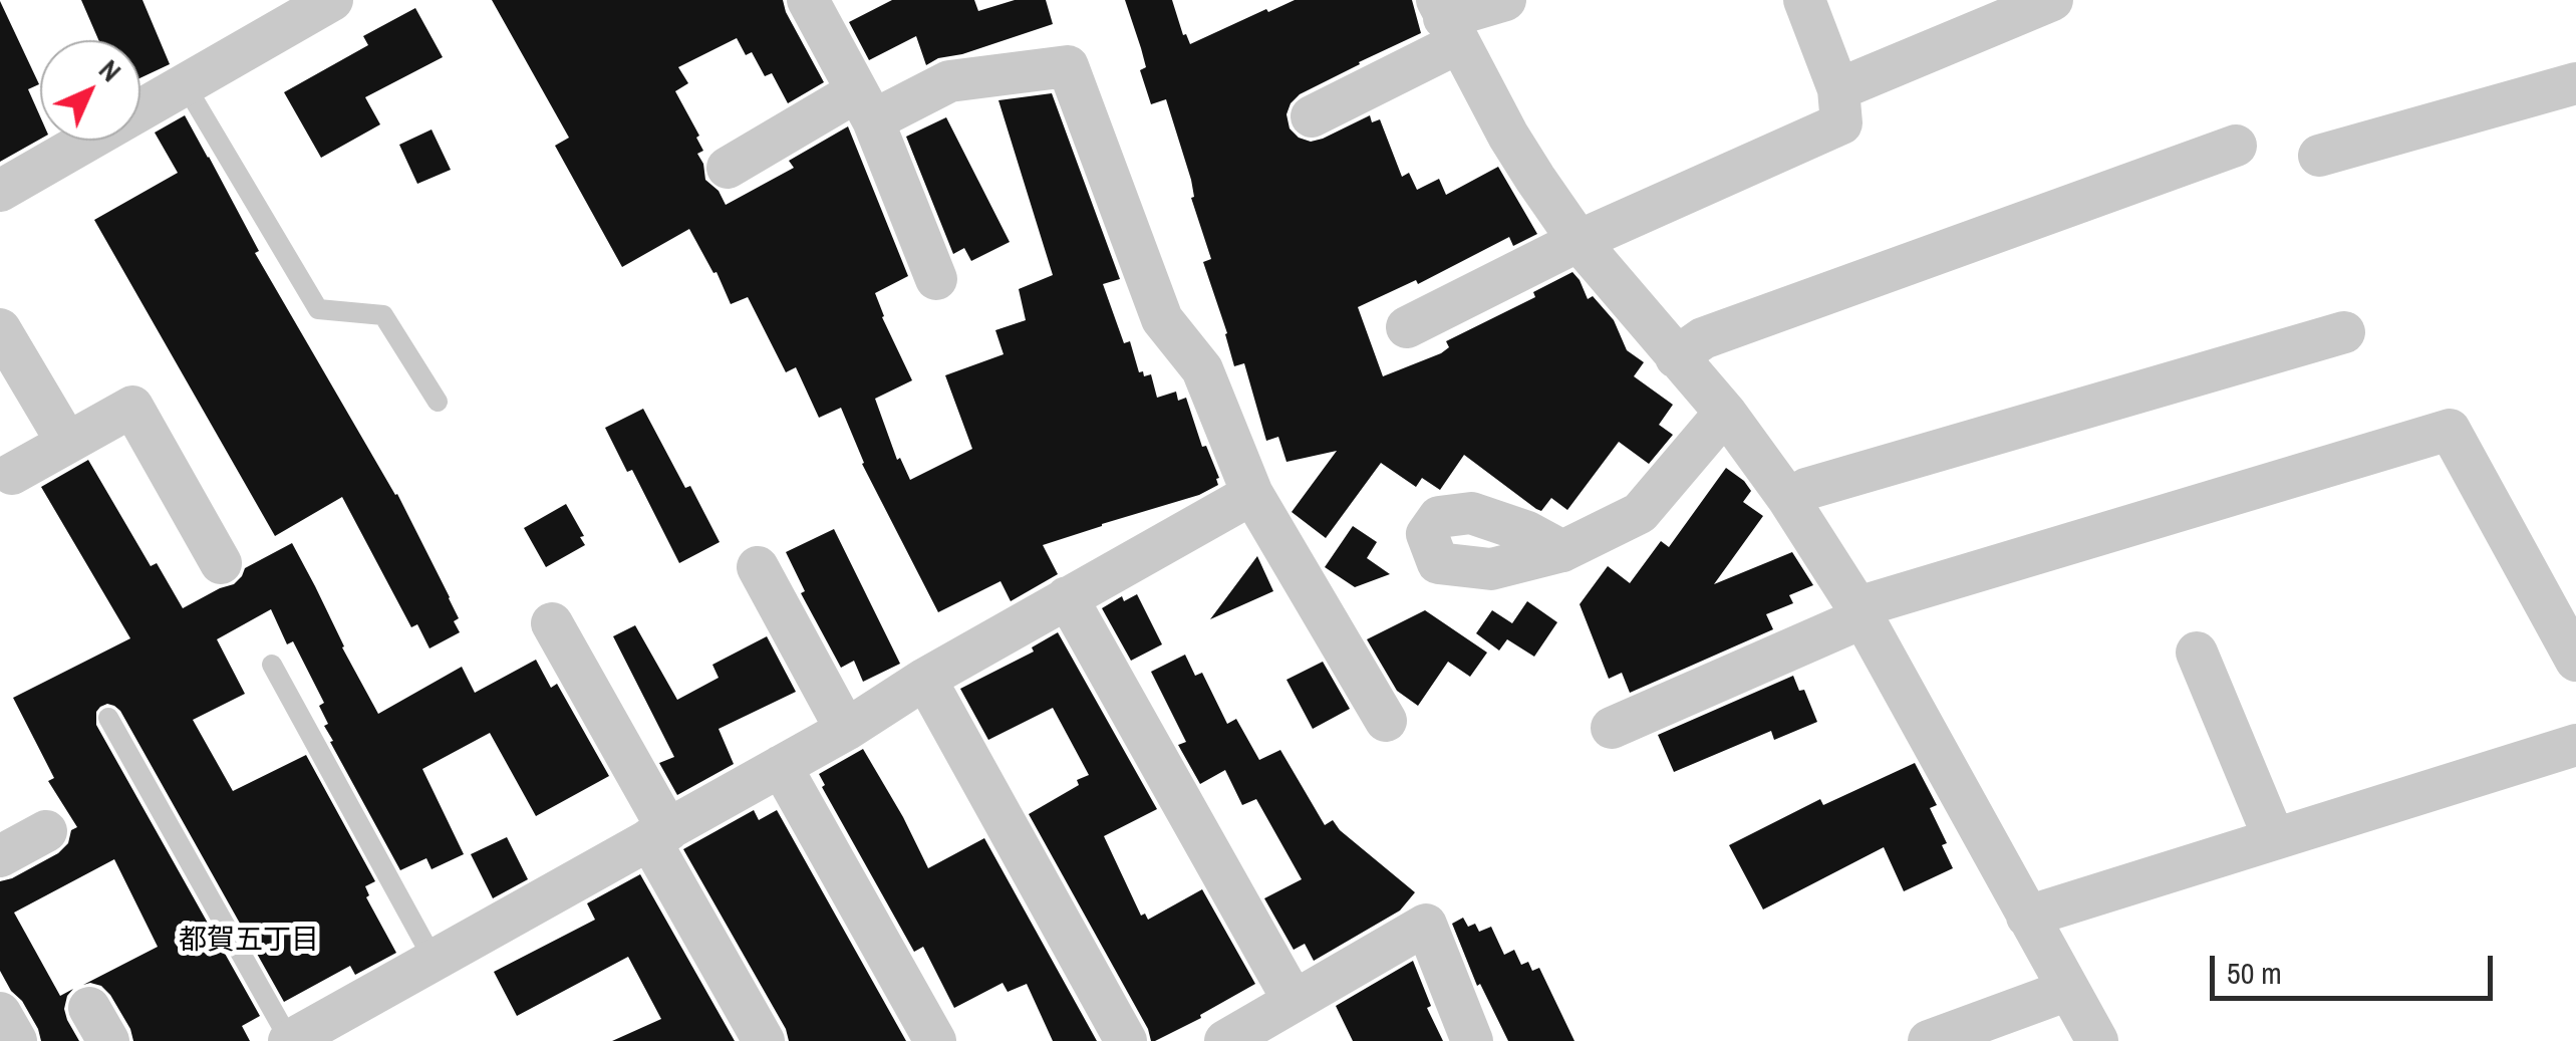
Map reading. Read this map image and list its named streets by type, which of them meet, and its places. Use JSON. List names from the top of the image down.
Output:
{
  "districts": ["都賀五丁目"],
  "scale_bar": "50 m",
  "north": "top right"
}
